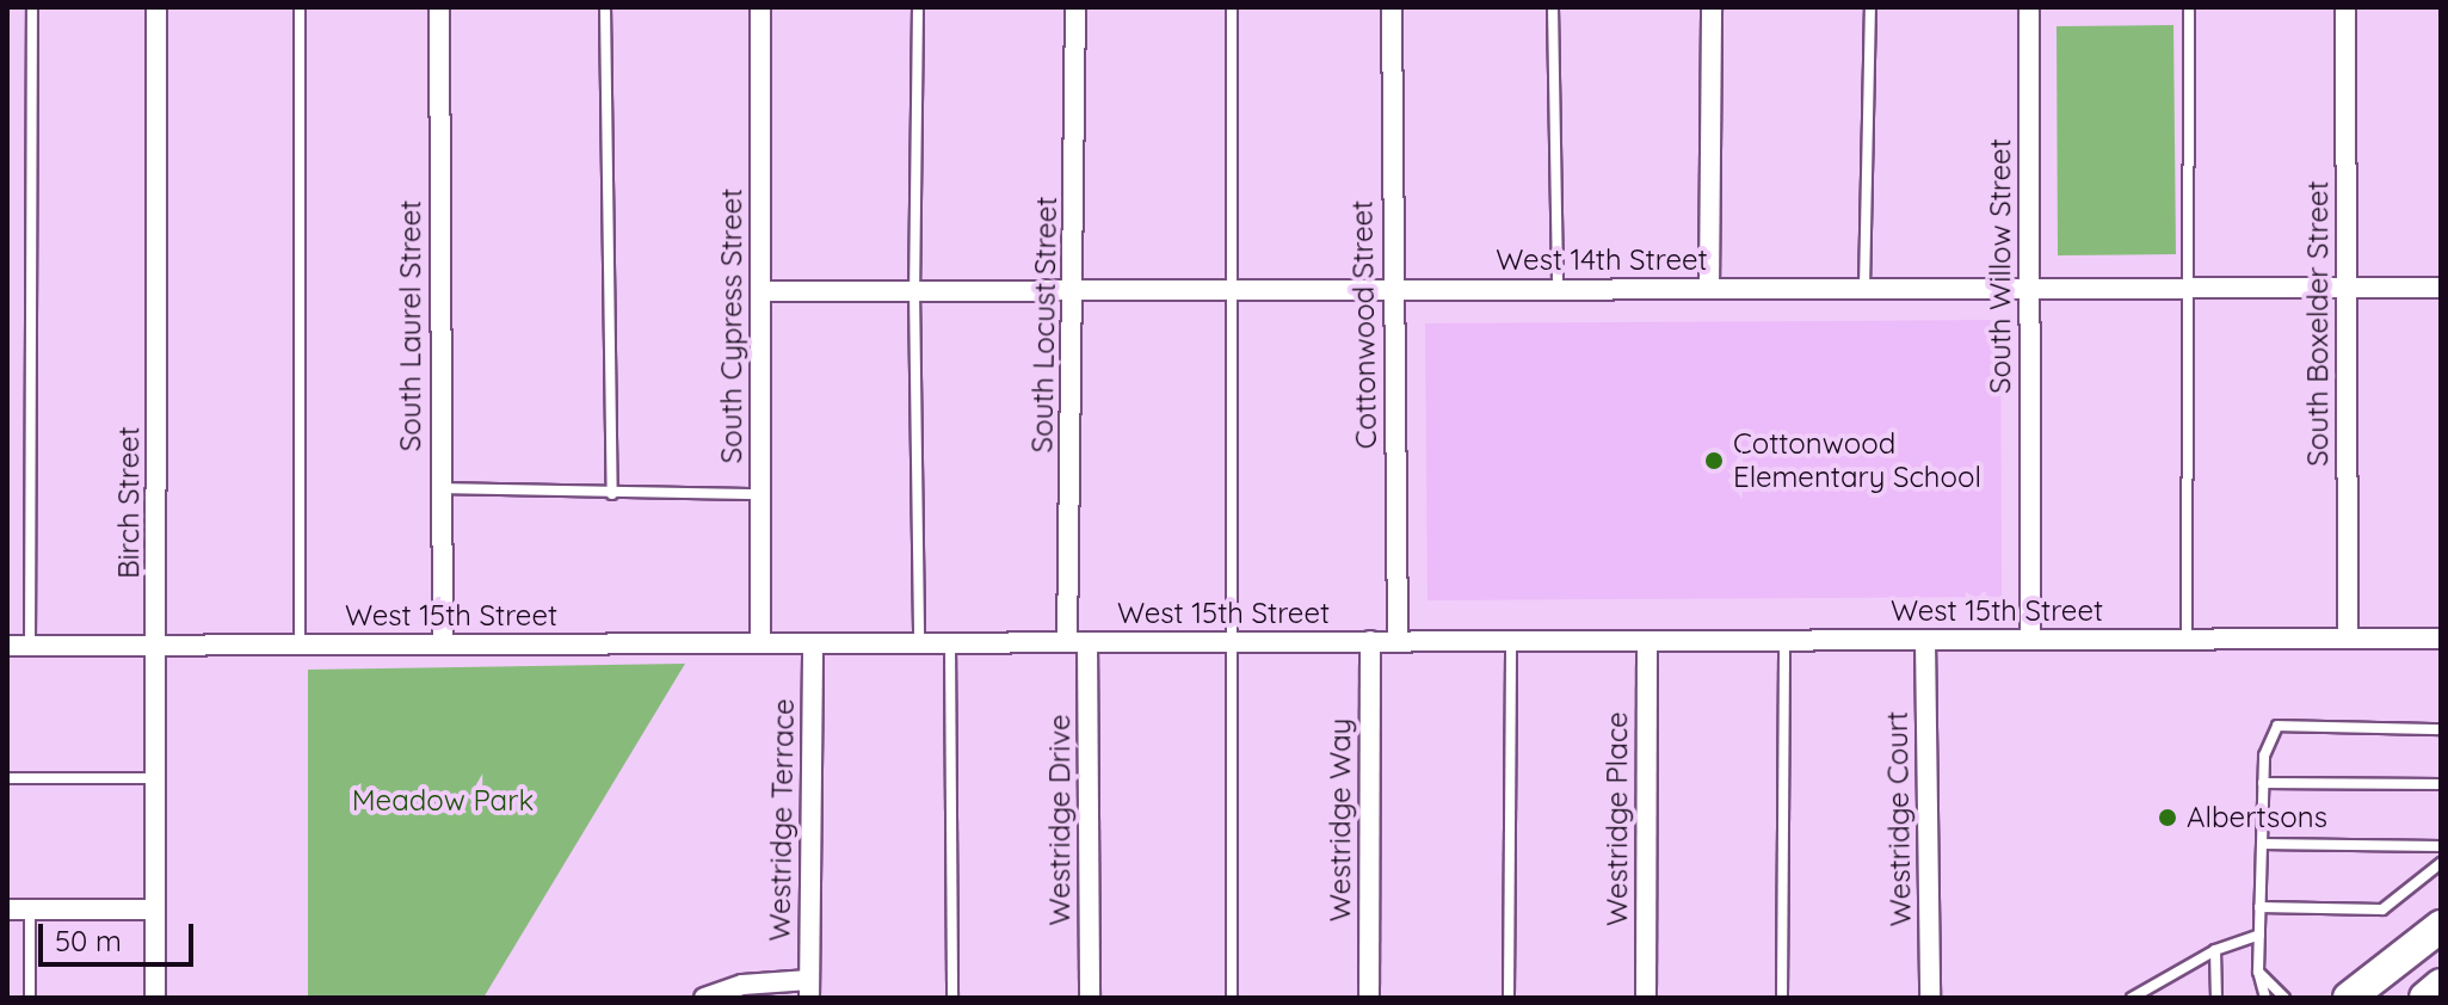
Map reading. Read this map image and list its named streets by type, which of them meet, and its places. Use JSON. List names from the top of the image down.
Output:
{
  "streets": {
    "street": [
      "West 14th Street",
      "South Willow Street",
      "South Boxelder Street",
      "South Locust Street",
      "Cottonwood Street",
      "South Laurel Street",
      "South Cypress Street",
      "Birch Street",
      "West 15th Street",
      "Westridge Place",
      "Westridge Court",
      "Westridge Terrace",
      "Westridge Drive",
      "Westridge Way"
    ]
  },
  "crossings": [
    ["West 14th Street", "South Willow Street"],
    ["West 14th Street", "South Boxelder Street"],
    ["West 14th Street", "South Locust Street"],
    ["West 14th Street", "Cottonwood Street"],
    ["West 14th Street", "South Cypress Street"],
    ["South Willow Street", "West 15th Street"],
    ["South Boxelder Street", "West 15th Street"],
    ["South Locust Street", "West 15th Street"],
    ["South Locust Street", "Westridge Drive"],
    ["Cottonwood Street", "West 15th Street"],
    ["South Laurel Street", "West 15th Street"],
    ["South Cypress Street", "West 15th Street"],
    ["Birch Street", "West 15th Street"],
    ["West 15th Street", "Westridge Place"],
    ["West 15th Street", "Westridge Court"],
    ["West 15th Street", "Westridge Terrace"],
    ["West 15th Street", "Westridge Drive"],
    ["West 15th Street", "Westridge Way"]
  ],
  "parks": ["Meadow Park"],
  "places": ["Cottonwood Elementary School", "Albertsons"],
  "scale_bar": "50 m"
}
